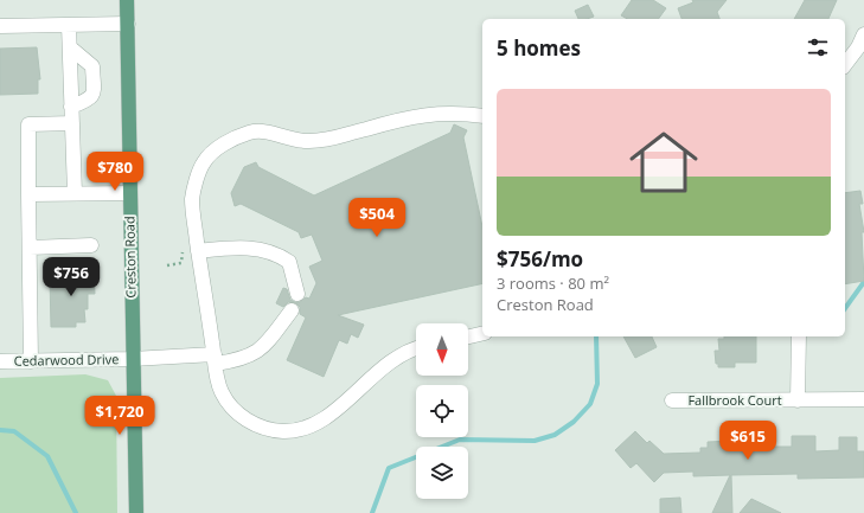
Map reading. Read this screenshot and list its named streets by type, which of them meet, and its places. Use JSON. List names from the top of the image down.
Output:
{
  "streets": {
    "main road": ["Creston Road"],
    "street": ["Cedarwood Drive", "Fallbrook Court"]
  },
  "crossings": [
    ["Creston Road", "Cedarwood Drive"]
  ],
  "north": "bottom",
  "page": {
    "heading": "5 homes",
    "list": [
      {
        "name": "$756/mo",
        "note": "3 rooms · 80 m² · Creston Road"
      }
    ],
    "price": [
      "$780",
      "$504",
      "$756",
      "$1,720",
      "$615"
    ]
  }
}
